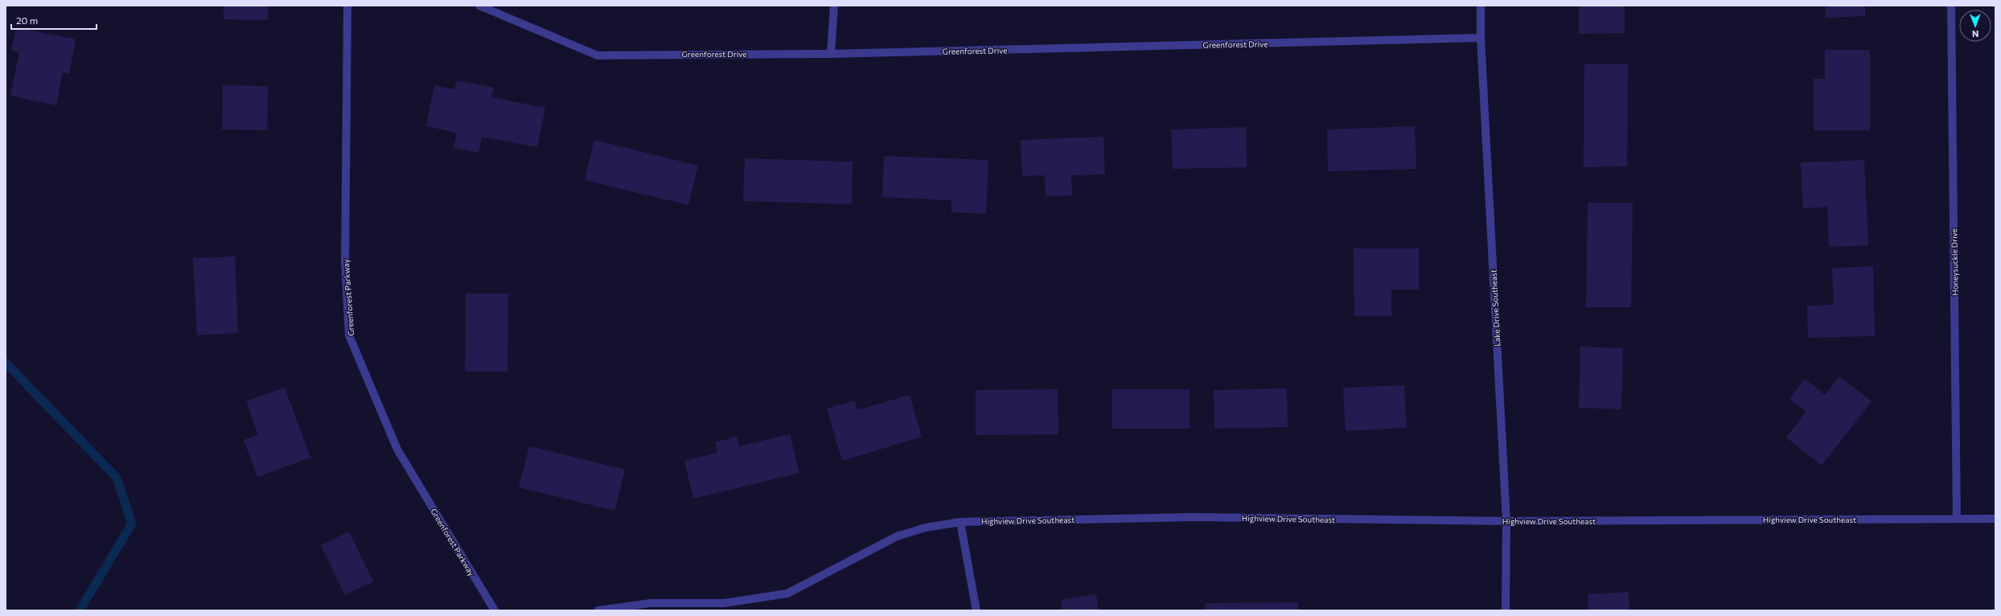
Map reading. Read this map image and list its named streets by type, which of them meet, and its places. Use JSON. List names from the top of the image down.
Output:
{
  "streets": {
    "street": [
      "Greenforest Drive",
      "Honeysuckle Drive",
      "Greenforest Parkway",
      "Lake Drive Southeast",
      "Highview Drive Southeast"
    ]
  },
  "crossings": [
    ["Greenforest Drive", "Lake Drive Southeast"],
    ["Honeysuckle Drive", "Highview Drive Southeast"],
    ["Lake Drive Southeast", "Highview Drive Southeast"]
  ],
  "scale_bar": "20 m",
  "north": "bottom"
}
